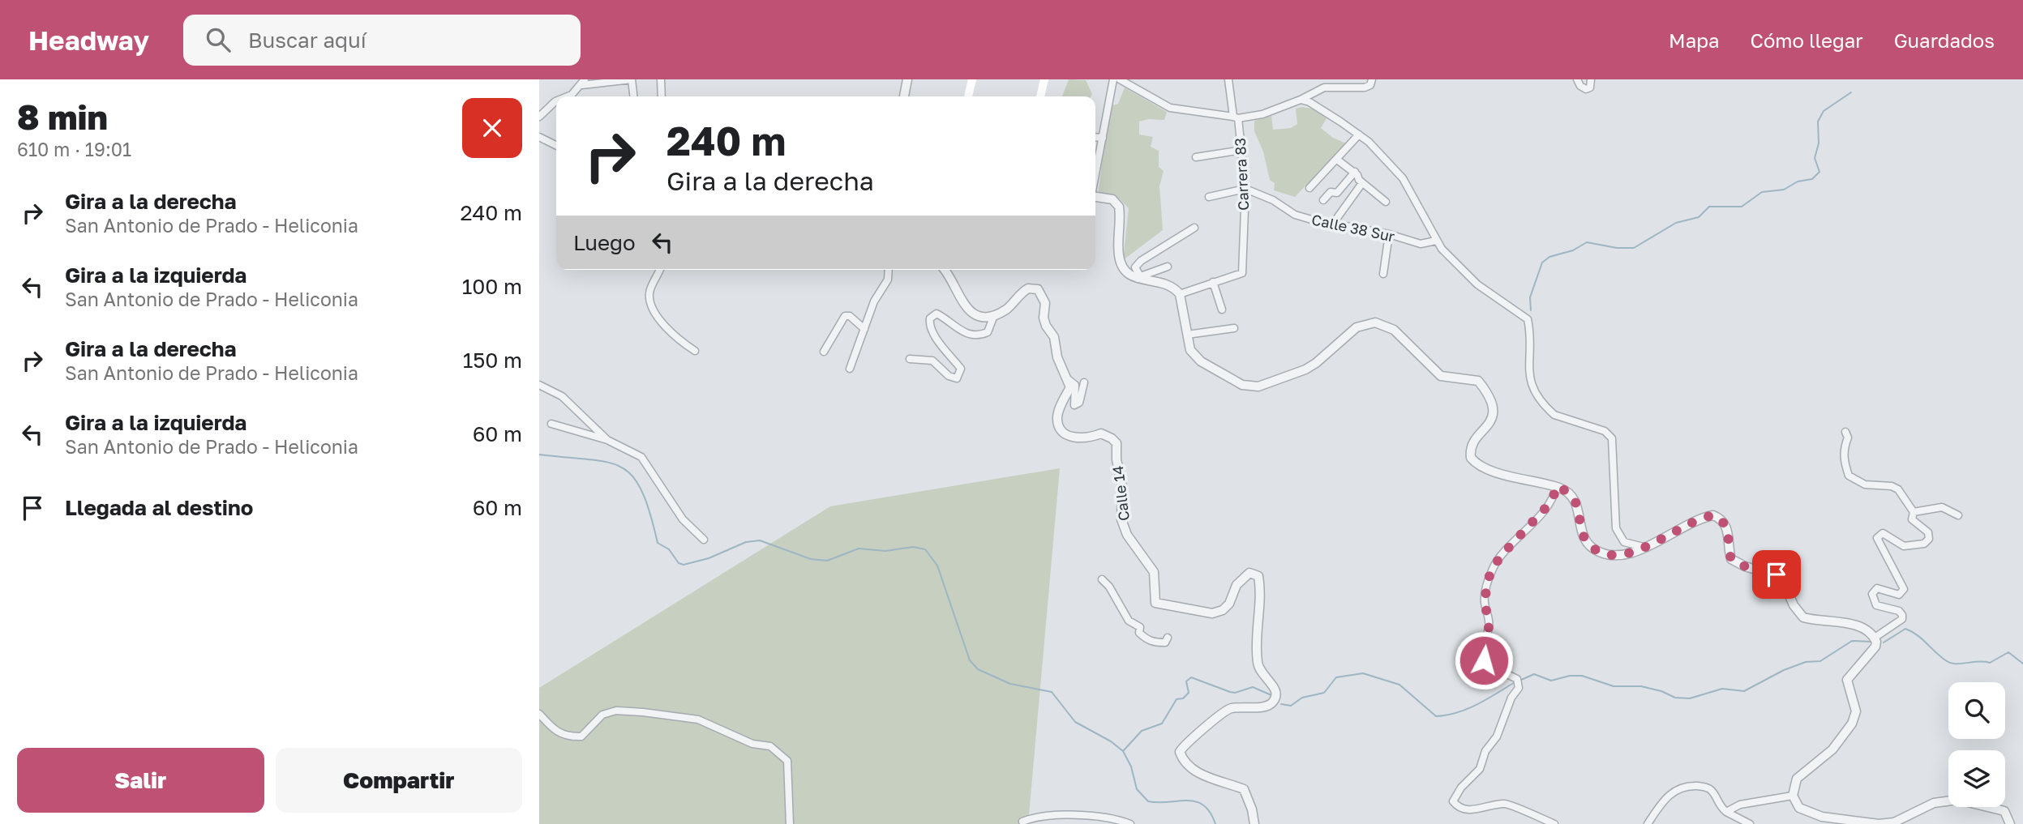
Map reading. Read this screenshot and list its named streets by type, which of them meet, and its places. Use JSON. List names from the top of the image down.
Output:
{
  "streets": {
    "street": ["Carrera 83", "Calle 38 Sur", "Calle 14"]
  },
  "crossings": [
    ["Carrera 83", "Calle 38 Sur"]
  ],
  "page": {
    "header": "Headway",
    "search": "Buscar aquí",
    "nav": ["Mapa", "Cómo llegar", "Guardados"],
    "heading": ["8 min", "610 m · 19:01"],
    "turn": ["240 m", "Gira a la derecha"],
    "list": [
      {
        "name": "Gira a la derecha",
        "note": "San Antonio de Prado - Heliconia",
        "value": "240 m"
      },
      {
        "name": "Gira a la izquierda",
        "note": "San Antonio de Prado - Heliconia",
        "value": "100 m"
      },
      {
        "name": "Gira a la derecha",
        "note": "San Antonio de Prado - Heliconia",
        "value": "150 m"
      },
      {
        "name": "Gira a la izquierda",
        "note": "San Antonio de Prado - Heliconia",
        "value": "60 m"
      },
      {
        "name": "Llegada al destino",
        "value": "60 m"
      }
    ],
    "then": "Luego",
    "buttons": ["Salir", "Compartir"]
  }
}
